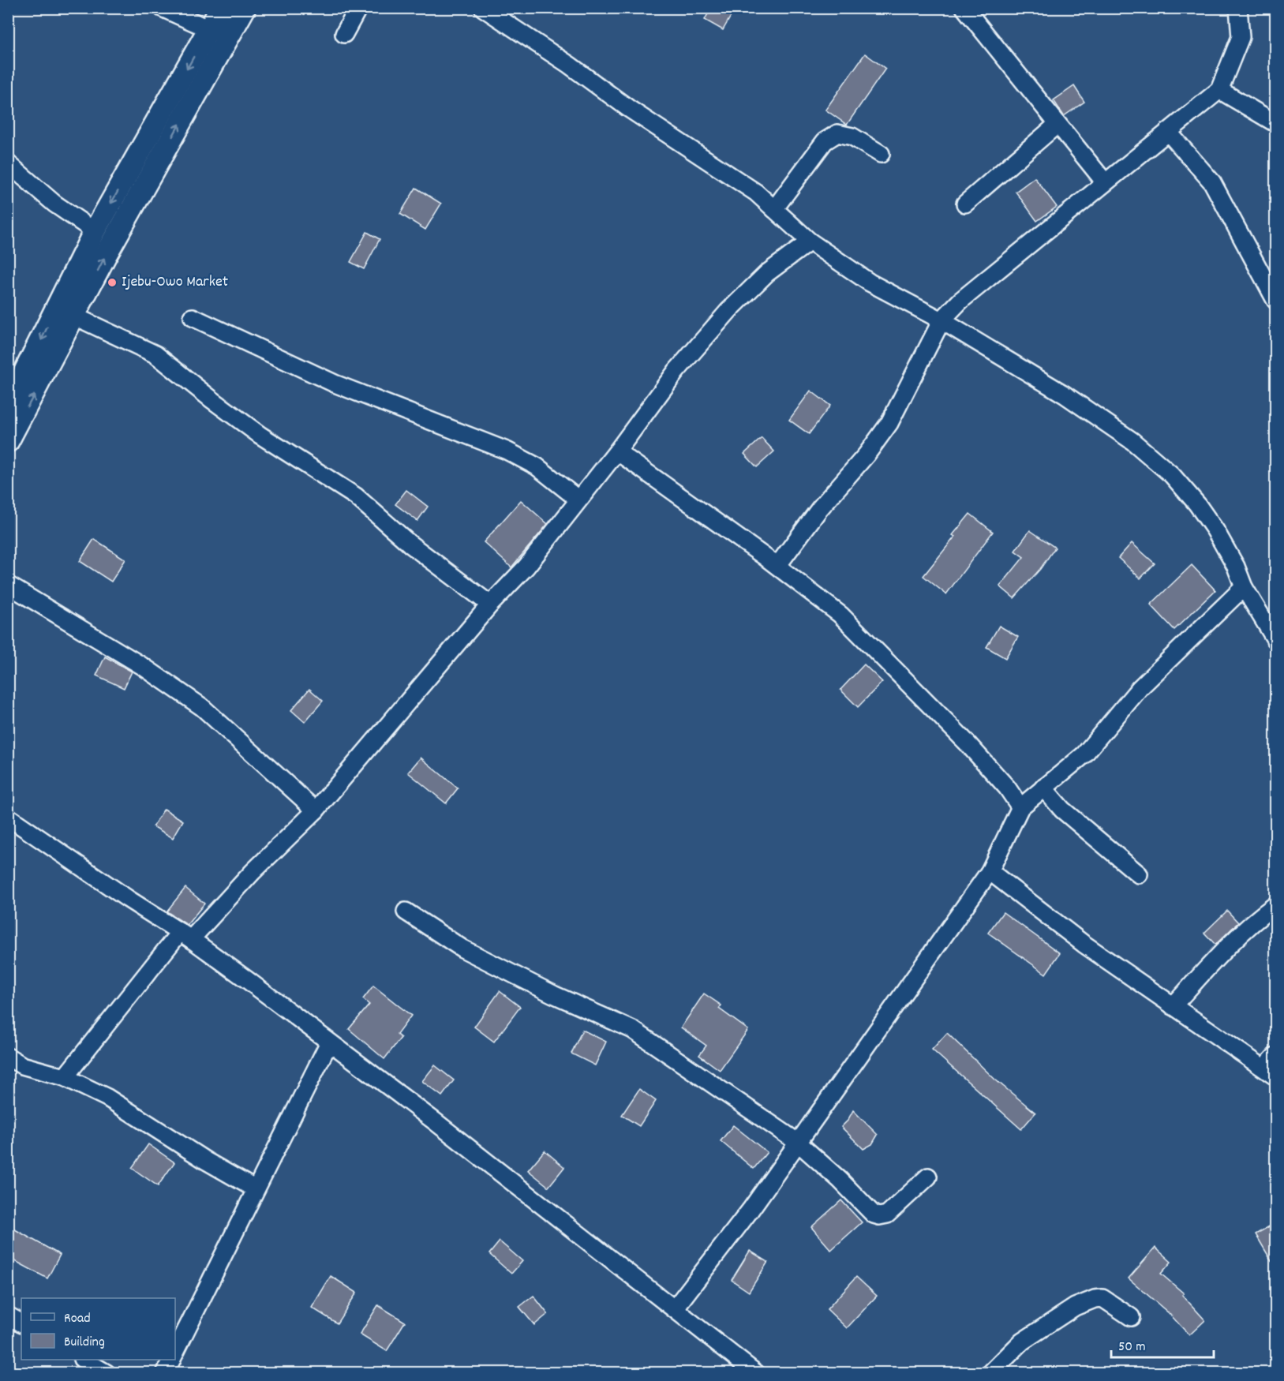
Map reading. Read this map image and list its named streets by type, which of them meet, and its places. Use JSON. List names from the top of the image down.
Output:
{
  "places": ["Ijebu-Owo Market"],
  "legend": ["Road", "Building"],
  "scale_bar": "50 m"
}
